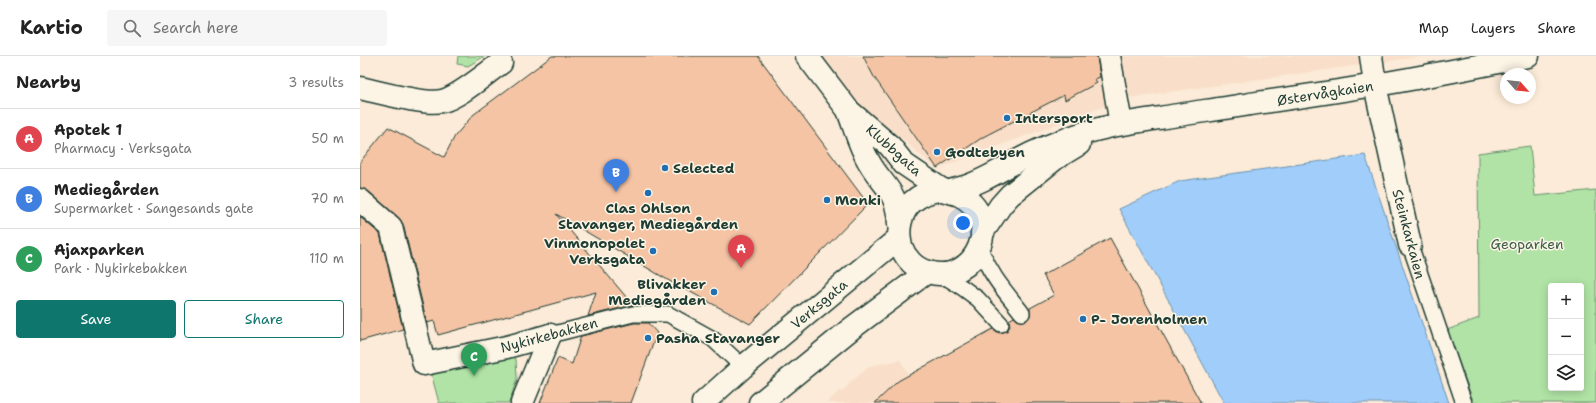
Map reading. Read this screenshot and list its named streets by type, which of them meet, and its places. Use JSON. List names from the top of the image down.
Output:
{
  "streets": {
    "street": [
      "Østervågkaien",
      "Klubbgata",
      "Steinkarkaien",
      "Verksgata",
      "Nykirkebakken"
    ]
  },
  "crossings": [
    ["Østervågkaien", "Klubbgata"],
    ["Østervågkaien", "Steinkarkaien"],
    ["Østervågkaien", "Verksgata"],
    ["Klubbgata", "Verksgata"],
    ["Verksgata", "Nykirkebakken"]
  ],
  "parks": ["Geoparken"],
  "places": [
    "Intersport",
    "Godtebyen",
    "Selected",
    "Clas Ohlson Stavanger, Mediegården",
    "Monki",
    "Vinmonopolet Verksgata",
    "Blivakker Mediegården",
    "P- Jorenholmen",
    "Pasha Stavanger"
  ],
  "north": "bottom right",
  "page": {
    "header": "Kartio",
    "search": "Search here",
    "nav": ["Map", "Layers", "Share"],
    "heading": ["Nearby", "3 results"],
    "list": [
      {
        "mark": "A",
        "name": "Apotek 1",
        "note": "Pharmacy · Verksgata",
        "value": "50 m"
      },
      {
        "mark": "B",
        "name": "Mediegården",
        "note": "Supermarket · Sangesands gate",
        "value": "70 m"
      },
      {
        "mark": "C",
        "name": "Ajaxparken",
        "note": "Park · Nykirkebakken",
        "value": "110 m"
      }
    ],
    "pins": ["B", "A", "C"],
    "map_buttons": ["+", "−"],
    "buttons": ["Save", "Share"]
  }
}
